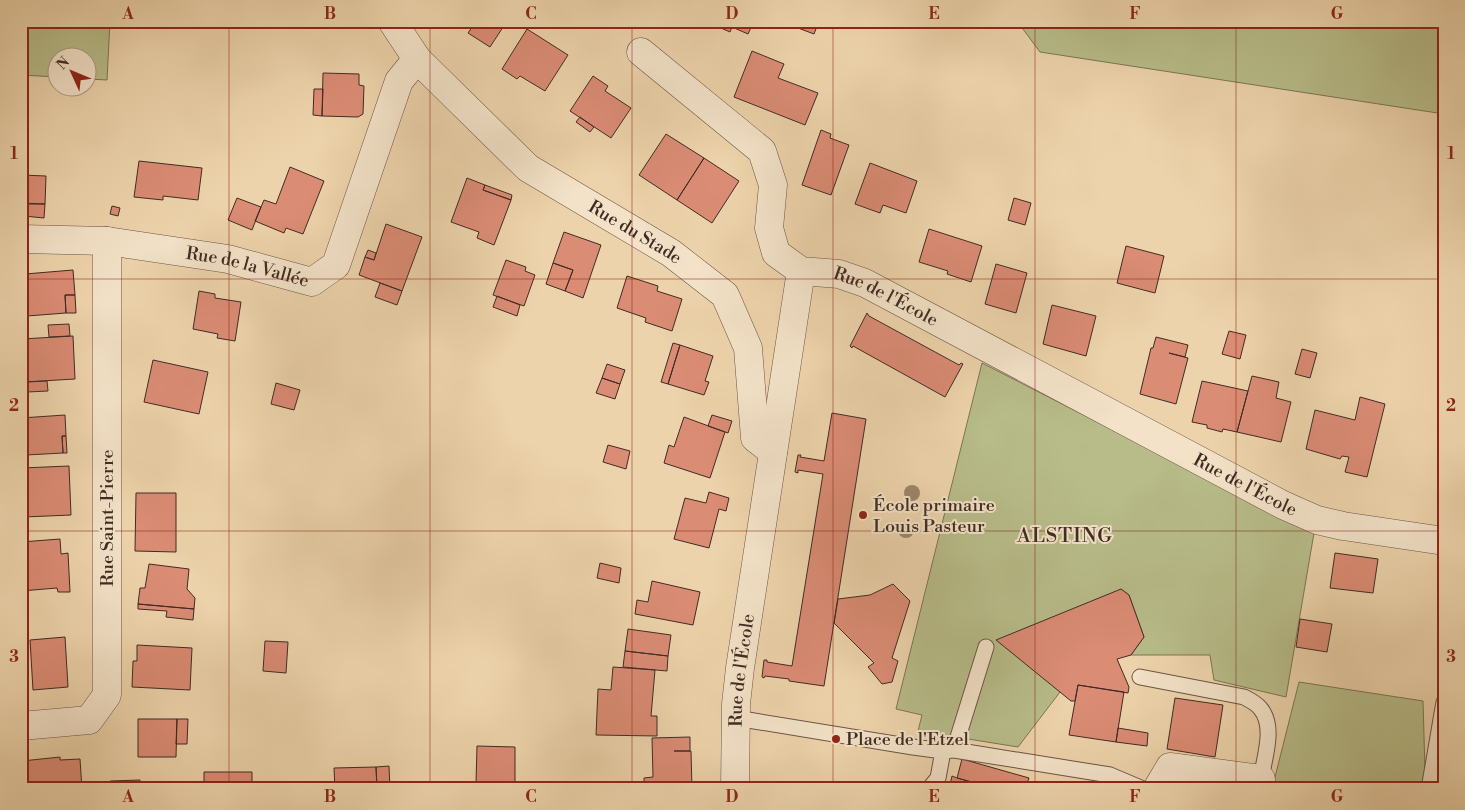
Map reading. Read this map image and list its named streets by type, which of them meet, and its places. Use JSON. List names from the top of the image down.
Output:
{
  "streets": {
    "street": [
      "Rue du Stade",
      "Rue de la Vallée",
      "Rue de l'École",
      "Rue Saint-Pierre"
    ]
  },
  "crossings": [
    ["Rue du Stade", "Rue de la Vallée"],
    ["Rue du Stade", "Rue de l'École"],
    ["Rue de la Vallée", "Rue Saint-Pierre"]
  ],
  "districts": ["ALSTING"],
  "places": ["École primaire Louis Pasteur", "Place de l'Etzel"],
  "north": "top left",
  "grid": {
    "columns": [
      "A",
      "B",
      "C",
      "D",
      "E",
      "F",
      "G"
    ],
    "rows": ["1", "2", "3"]
  }
}
